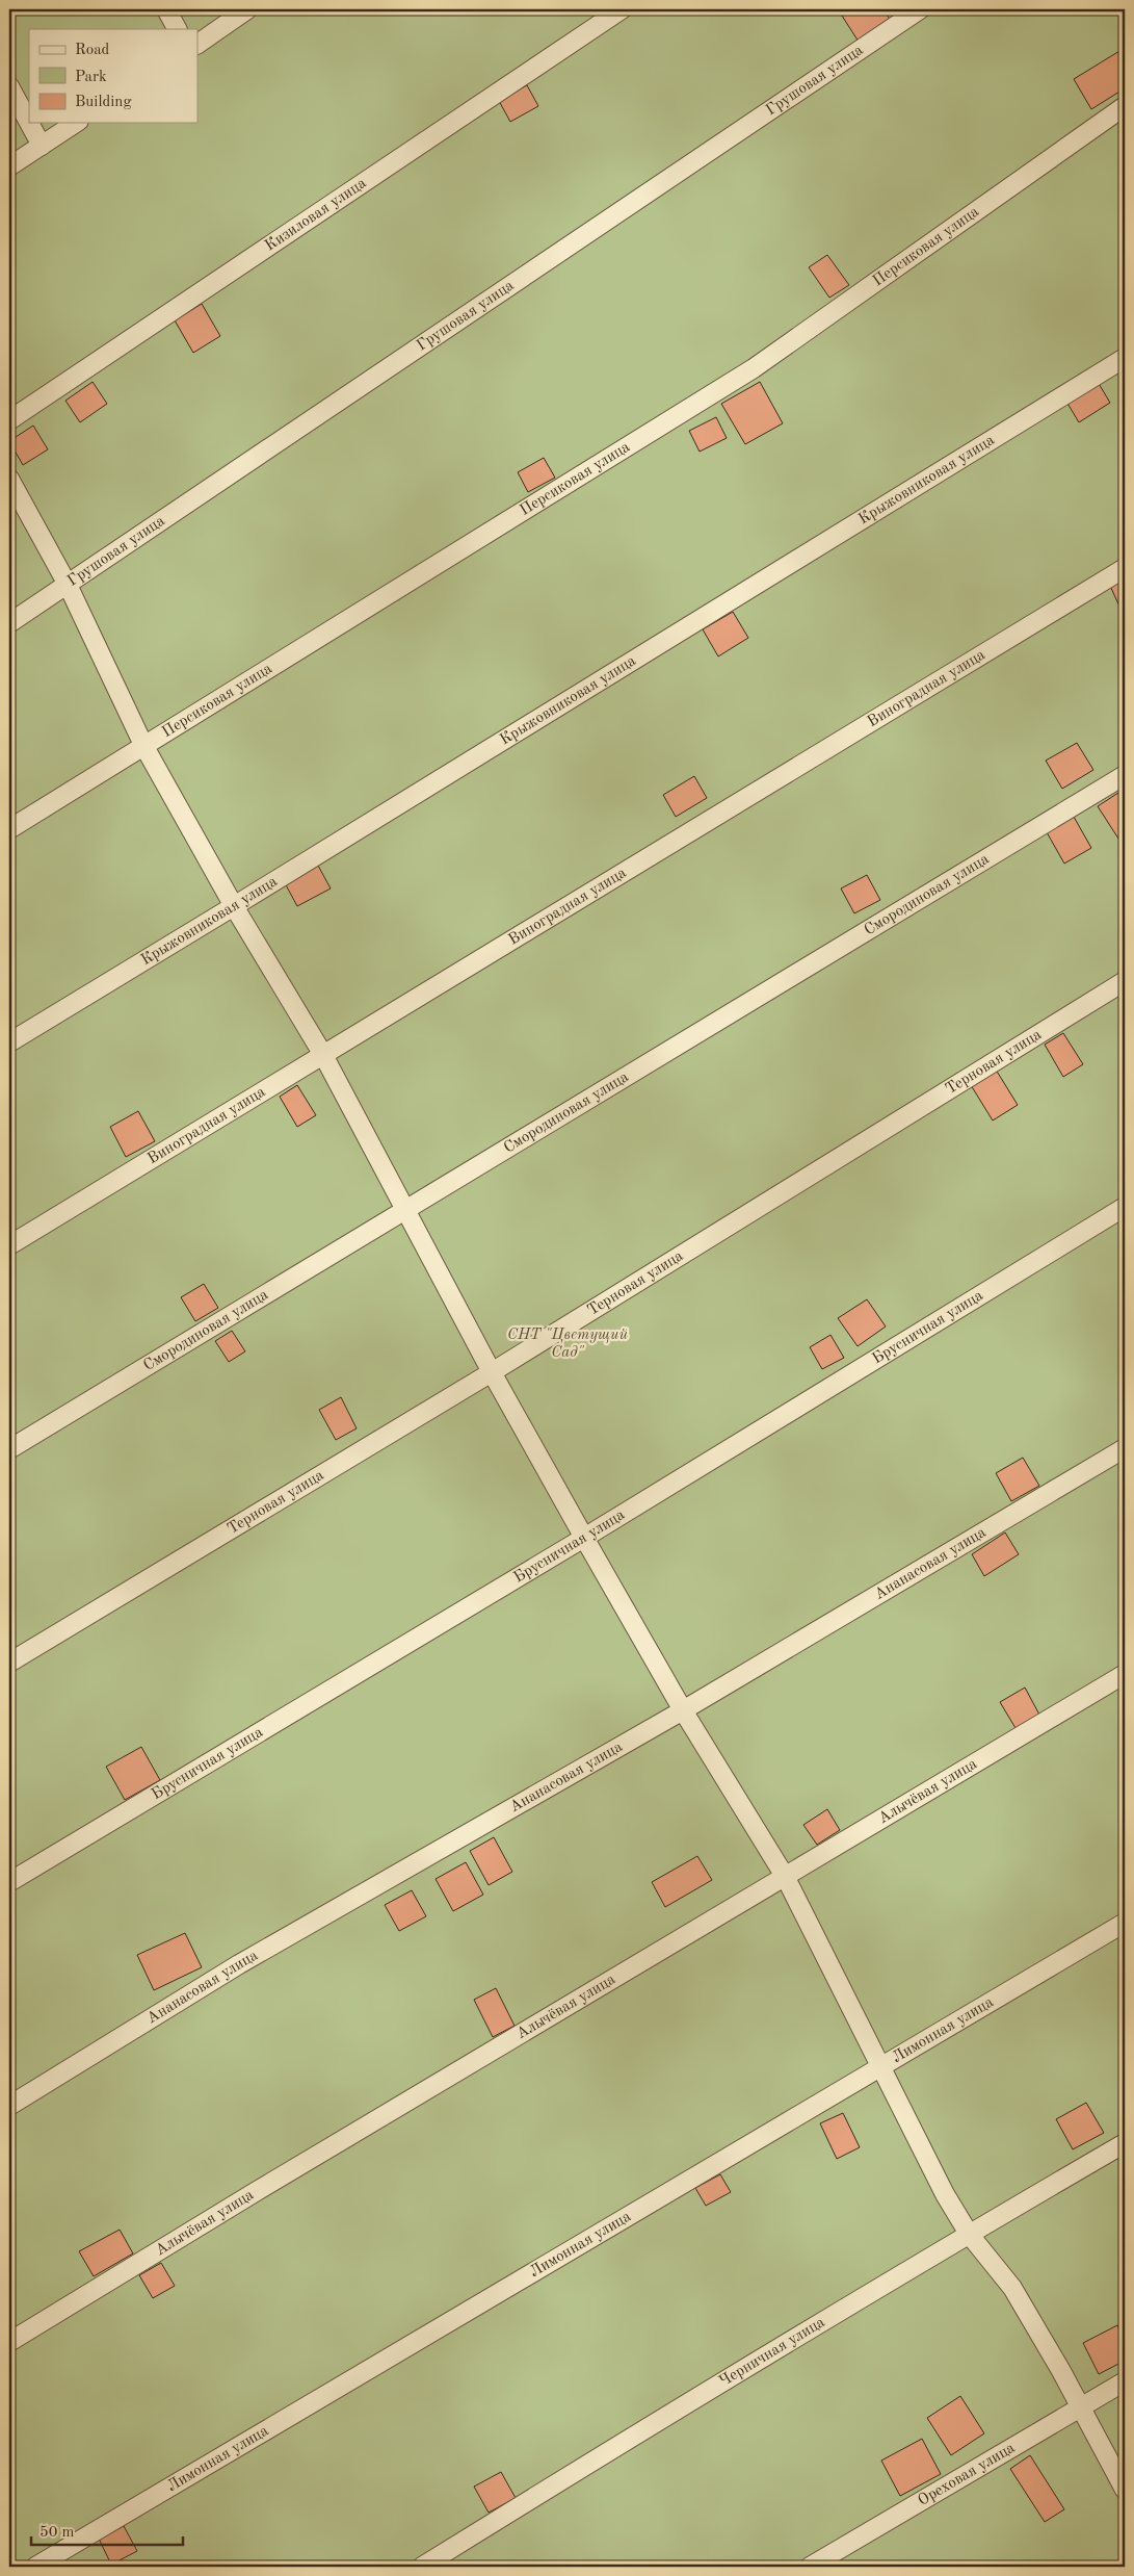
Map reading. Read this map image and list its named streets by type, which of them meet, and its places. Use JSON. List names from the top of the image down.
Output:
{
  "streets": {
    "street": [
      "Грушовая улица",
      "Кизиловая улица",
      "Персиковая улица",
      "Крыжовниковая улица",
      "Виноградная улица",
      "Смородиновая улица",
      "Терновая улица",
      "Брусничная улица",
      "Ананасовая улица",
      "Алычёвая улица",
      "Лимонная улица",
      "Черничная улица",
      "Ореховая улица"
    ]
  },
  "parks": ["СНТ \"Цветущий Сад\""],
  "legend": ["Road", "Park", "Building"],
  "scale_bar": "50 m"
}
